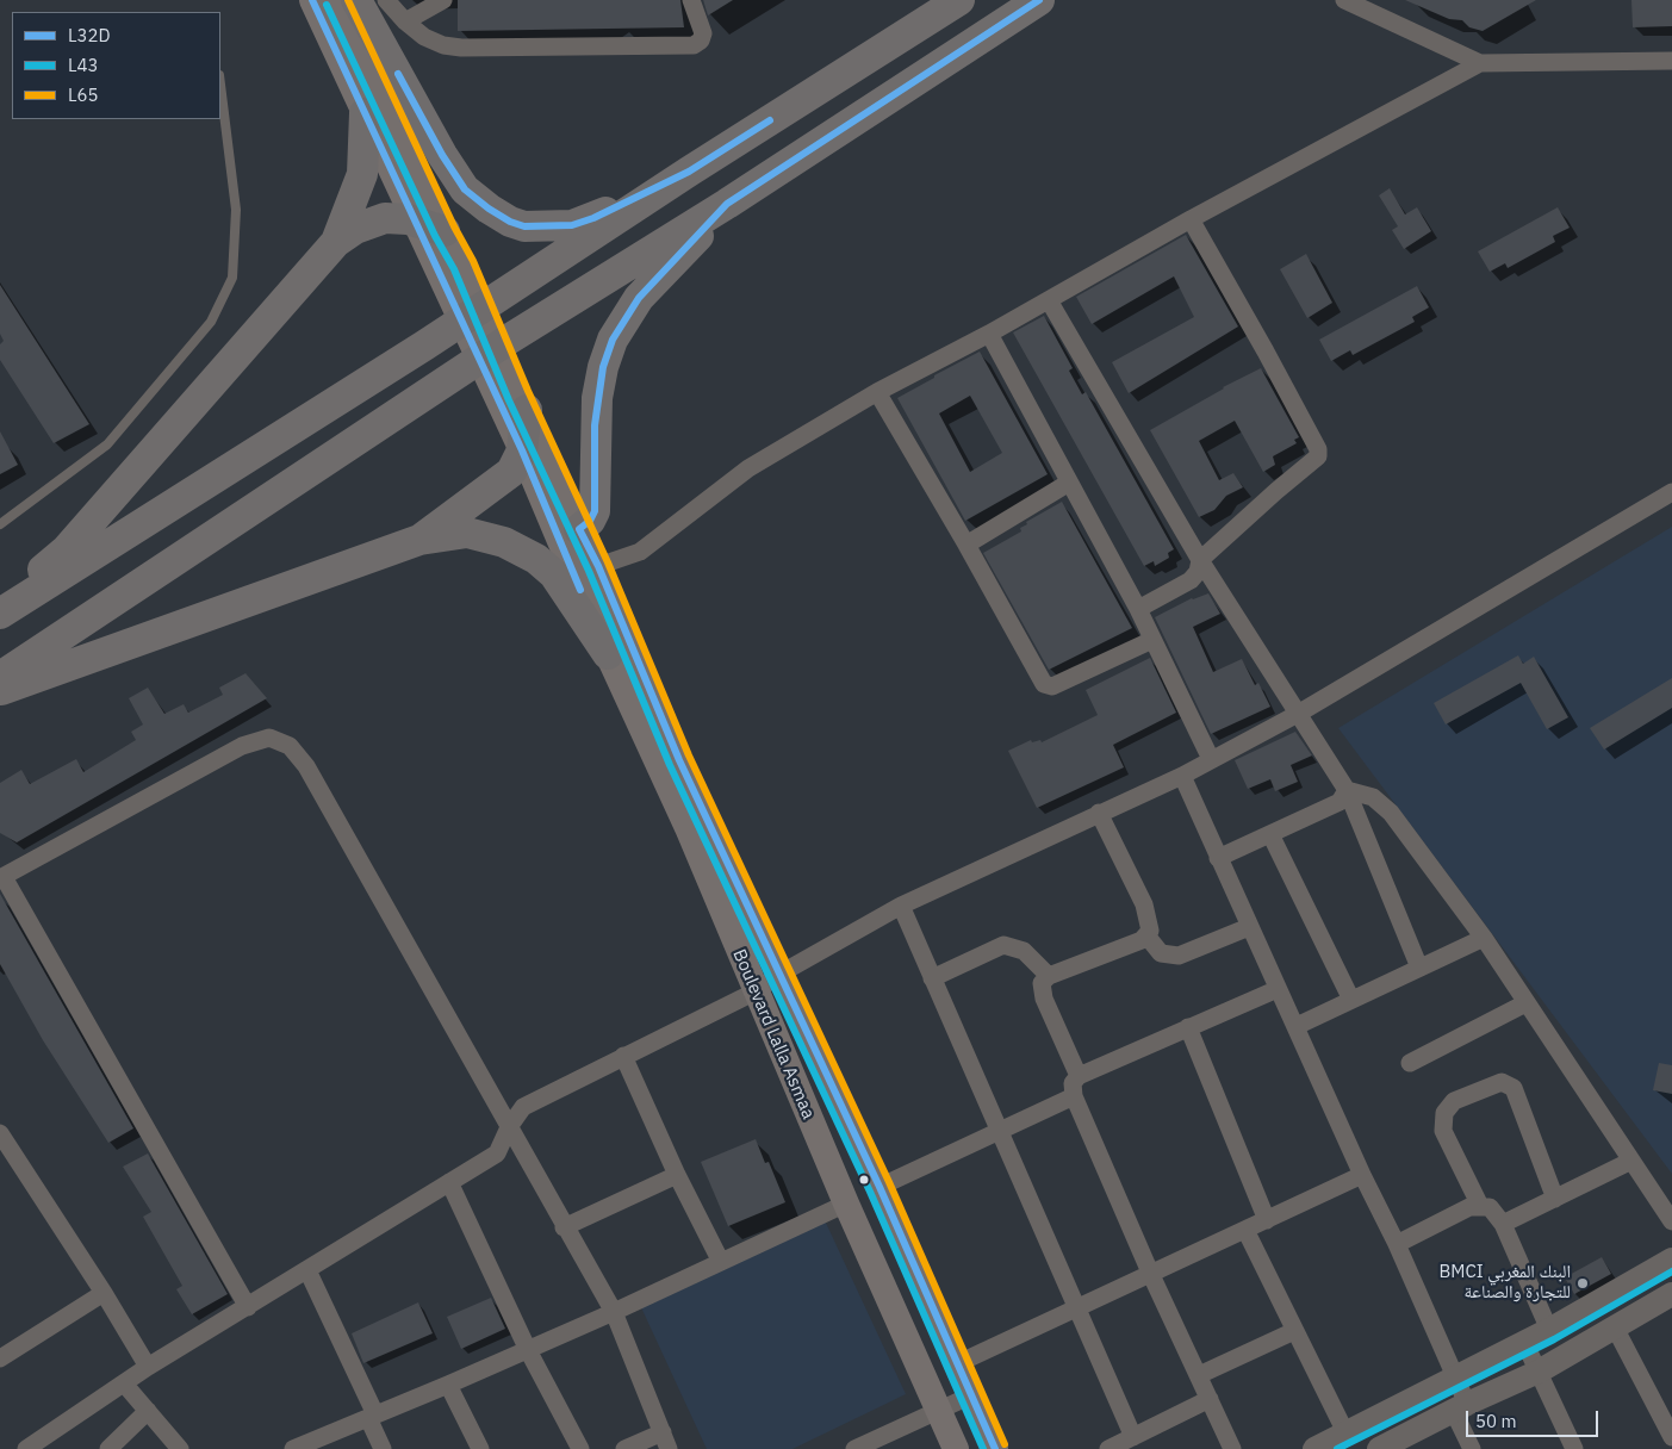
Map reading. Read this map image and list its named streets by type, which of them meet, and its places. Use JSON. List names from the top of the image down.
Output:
{
  "streets": {
    "main road": ["Boulevard Lalla Asmaa"]
  },
  "places": ["BMCI البنك المغربي للتجارة والصناعة"],
  "lines": ["transit line L32D", "transit line L65", "transit line L43"],
  "legend": ["L32D", "L43", "L65"],
  "scale_bar": "50 m"
}
